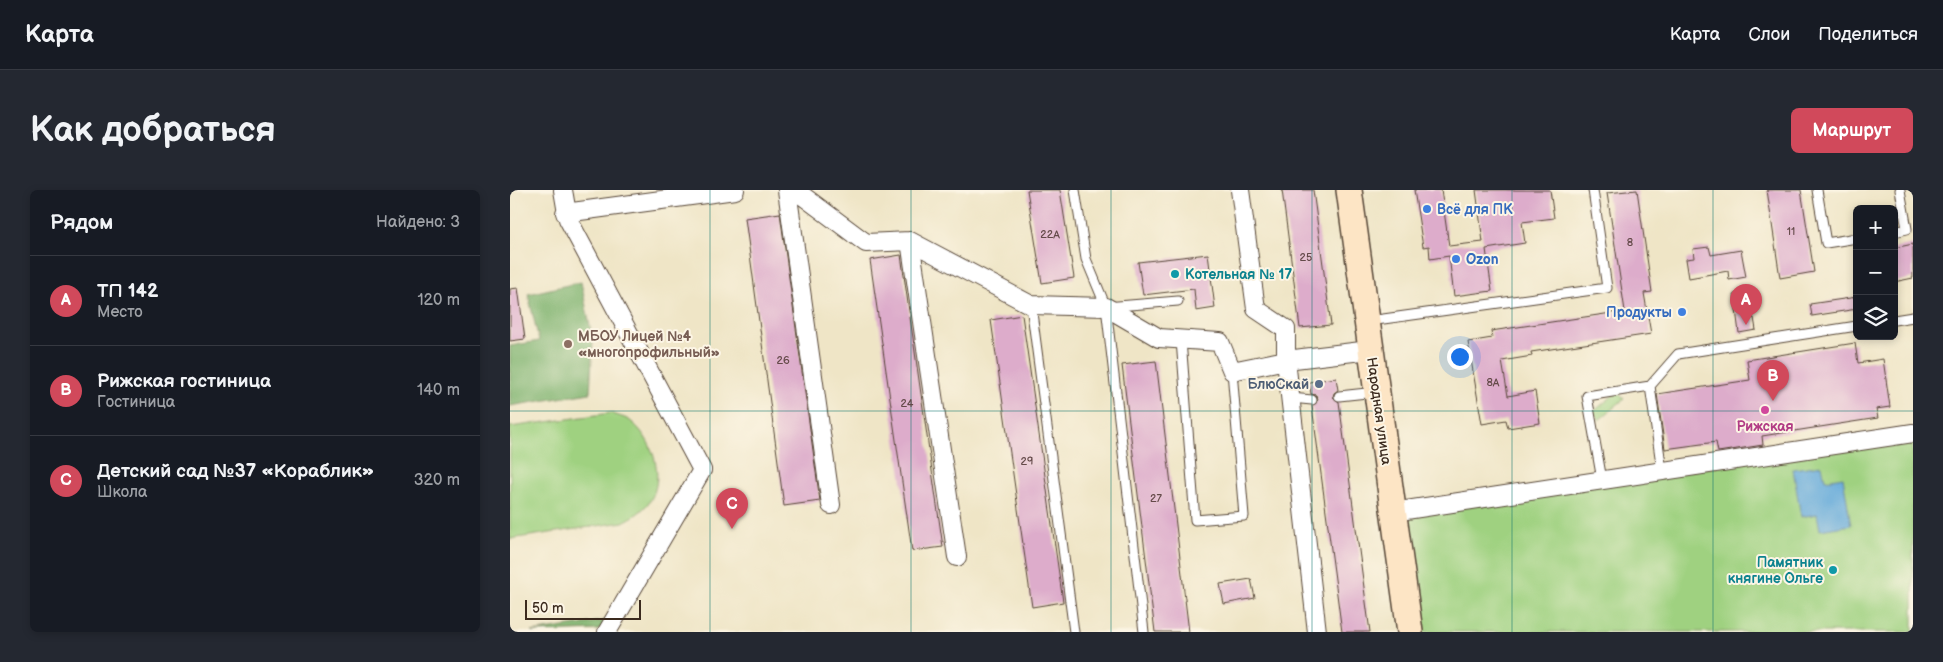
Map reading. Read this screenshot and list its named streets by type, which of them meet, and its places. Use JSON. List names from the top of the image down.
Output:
{
  "streets": {
    "street": ["Народная улица"]
  },
  "places": [
    "Всё для ПК",
    "Ozon",
    "Котельная № 17",
    "Продукты",
    "МБОУ Лицей №4 «многопрофильный»",
    "БлюСкай",
    "Рижская",
    "Памятник княгине Ольге"
  ],
  "house_numbers": [
    "11",
    "22А",
    "8",
    "25",
    "26",
    "8А",
    "24",
    "29",
    "27"
  ],
  "scale_bar": "50 m",
  "page": {
    "header": "Карта",
    "nav": ["Карта", "Слои", "Поделиться"],
    "buttons": "Маршрут",
    "title": "Как добраться",
    "heading": ["Рядом", "Найдено: 3"],
    "map_buttons": ["+", "−"],
    "list": [
      {
        "mark": "A",
        "name": "ТП 142",
        "note": "Место",
        "value": "120 m"
      },
      {
        "mark": "B",
        "name": "Рижская гостиница",
        "note": "Гостиница",
        "value": "140 m"
      },
      {
        "mark": "C",
        "name": "Детский сад №37 «Кораблик»",
        "note": "Школа",
        "value": "320 m"
      }
    ],
    "pins": ["A", "B", "C"],
    "scale": "50 m"
  }
}
